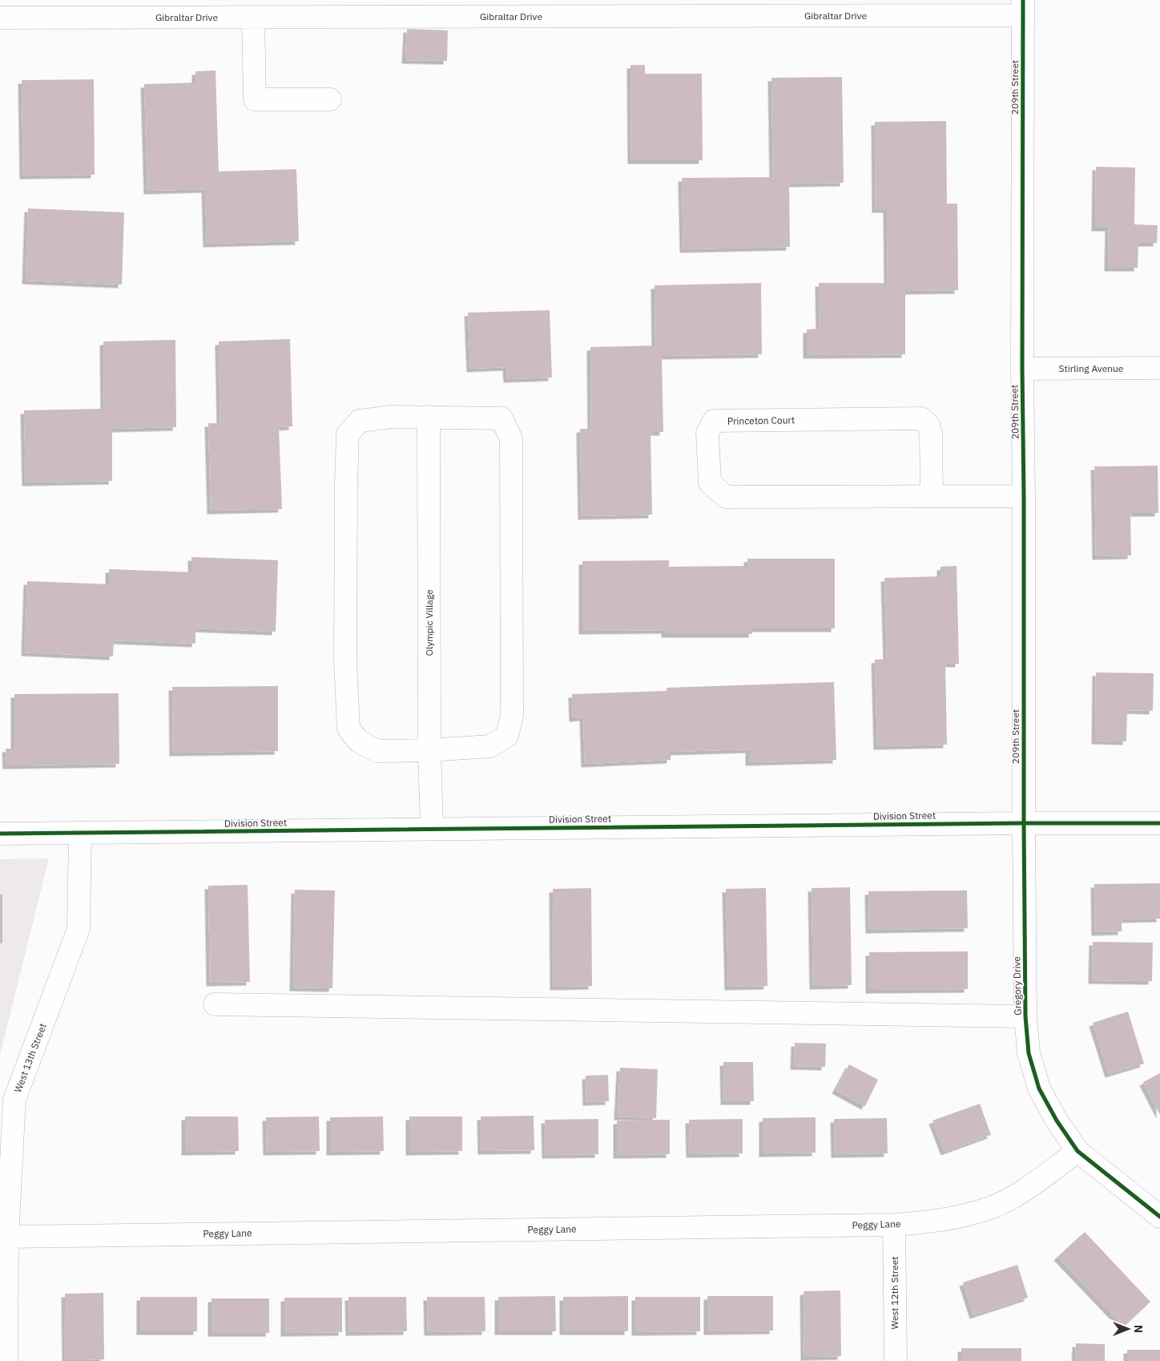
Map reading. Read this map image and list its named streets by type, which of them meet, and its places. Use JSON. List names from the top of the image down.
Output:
{
  "streets": {
    "street": [
      "Gibraltar Drive",
      "209th Street",
      "Stirling Avenue",
      "Princeton Court",
      "Olympic Village",
      "Division Street",
      "Gregory Drive",
      "West 13th Street",
      "Peggy Lane",
      "West 12th Street"
    ]
  },
  "crossings": [
    ["Gibraltar Drive", "209th Street"],
    ["209th Street", "Stirling Avenue"],
    ["209th Street", "Princeton Court"],
    ["209th Street", "Division Street"],
    ["209th Street", "Gregory Drive"],
    ["Olympic Village", "Division Street"],
    ["Division Street", "Gregory Drive"],
    ["Division Street", "West 13th Street"],
    ["Gregory Drive", "Peggy Lane"],
    ["West 13th Street", "Peggy Lane"],
    ["Peggy Lane", "West 12th Street"]
  ],
  "north": "right"
}
